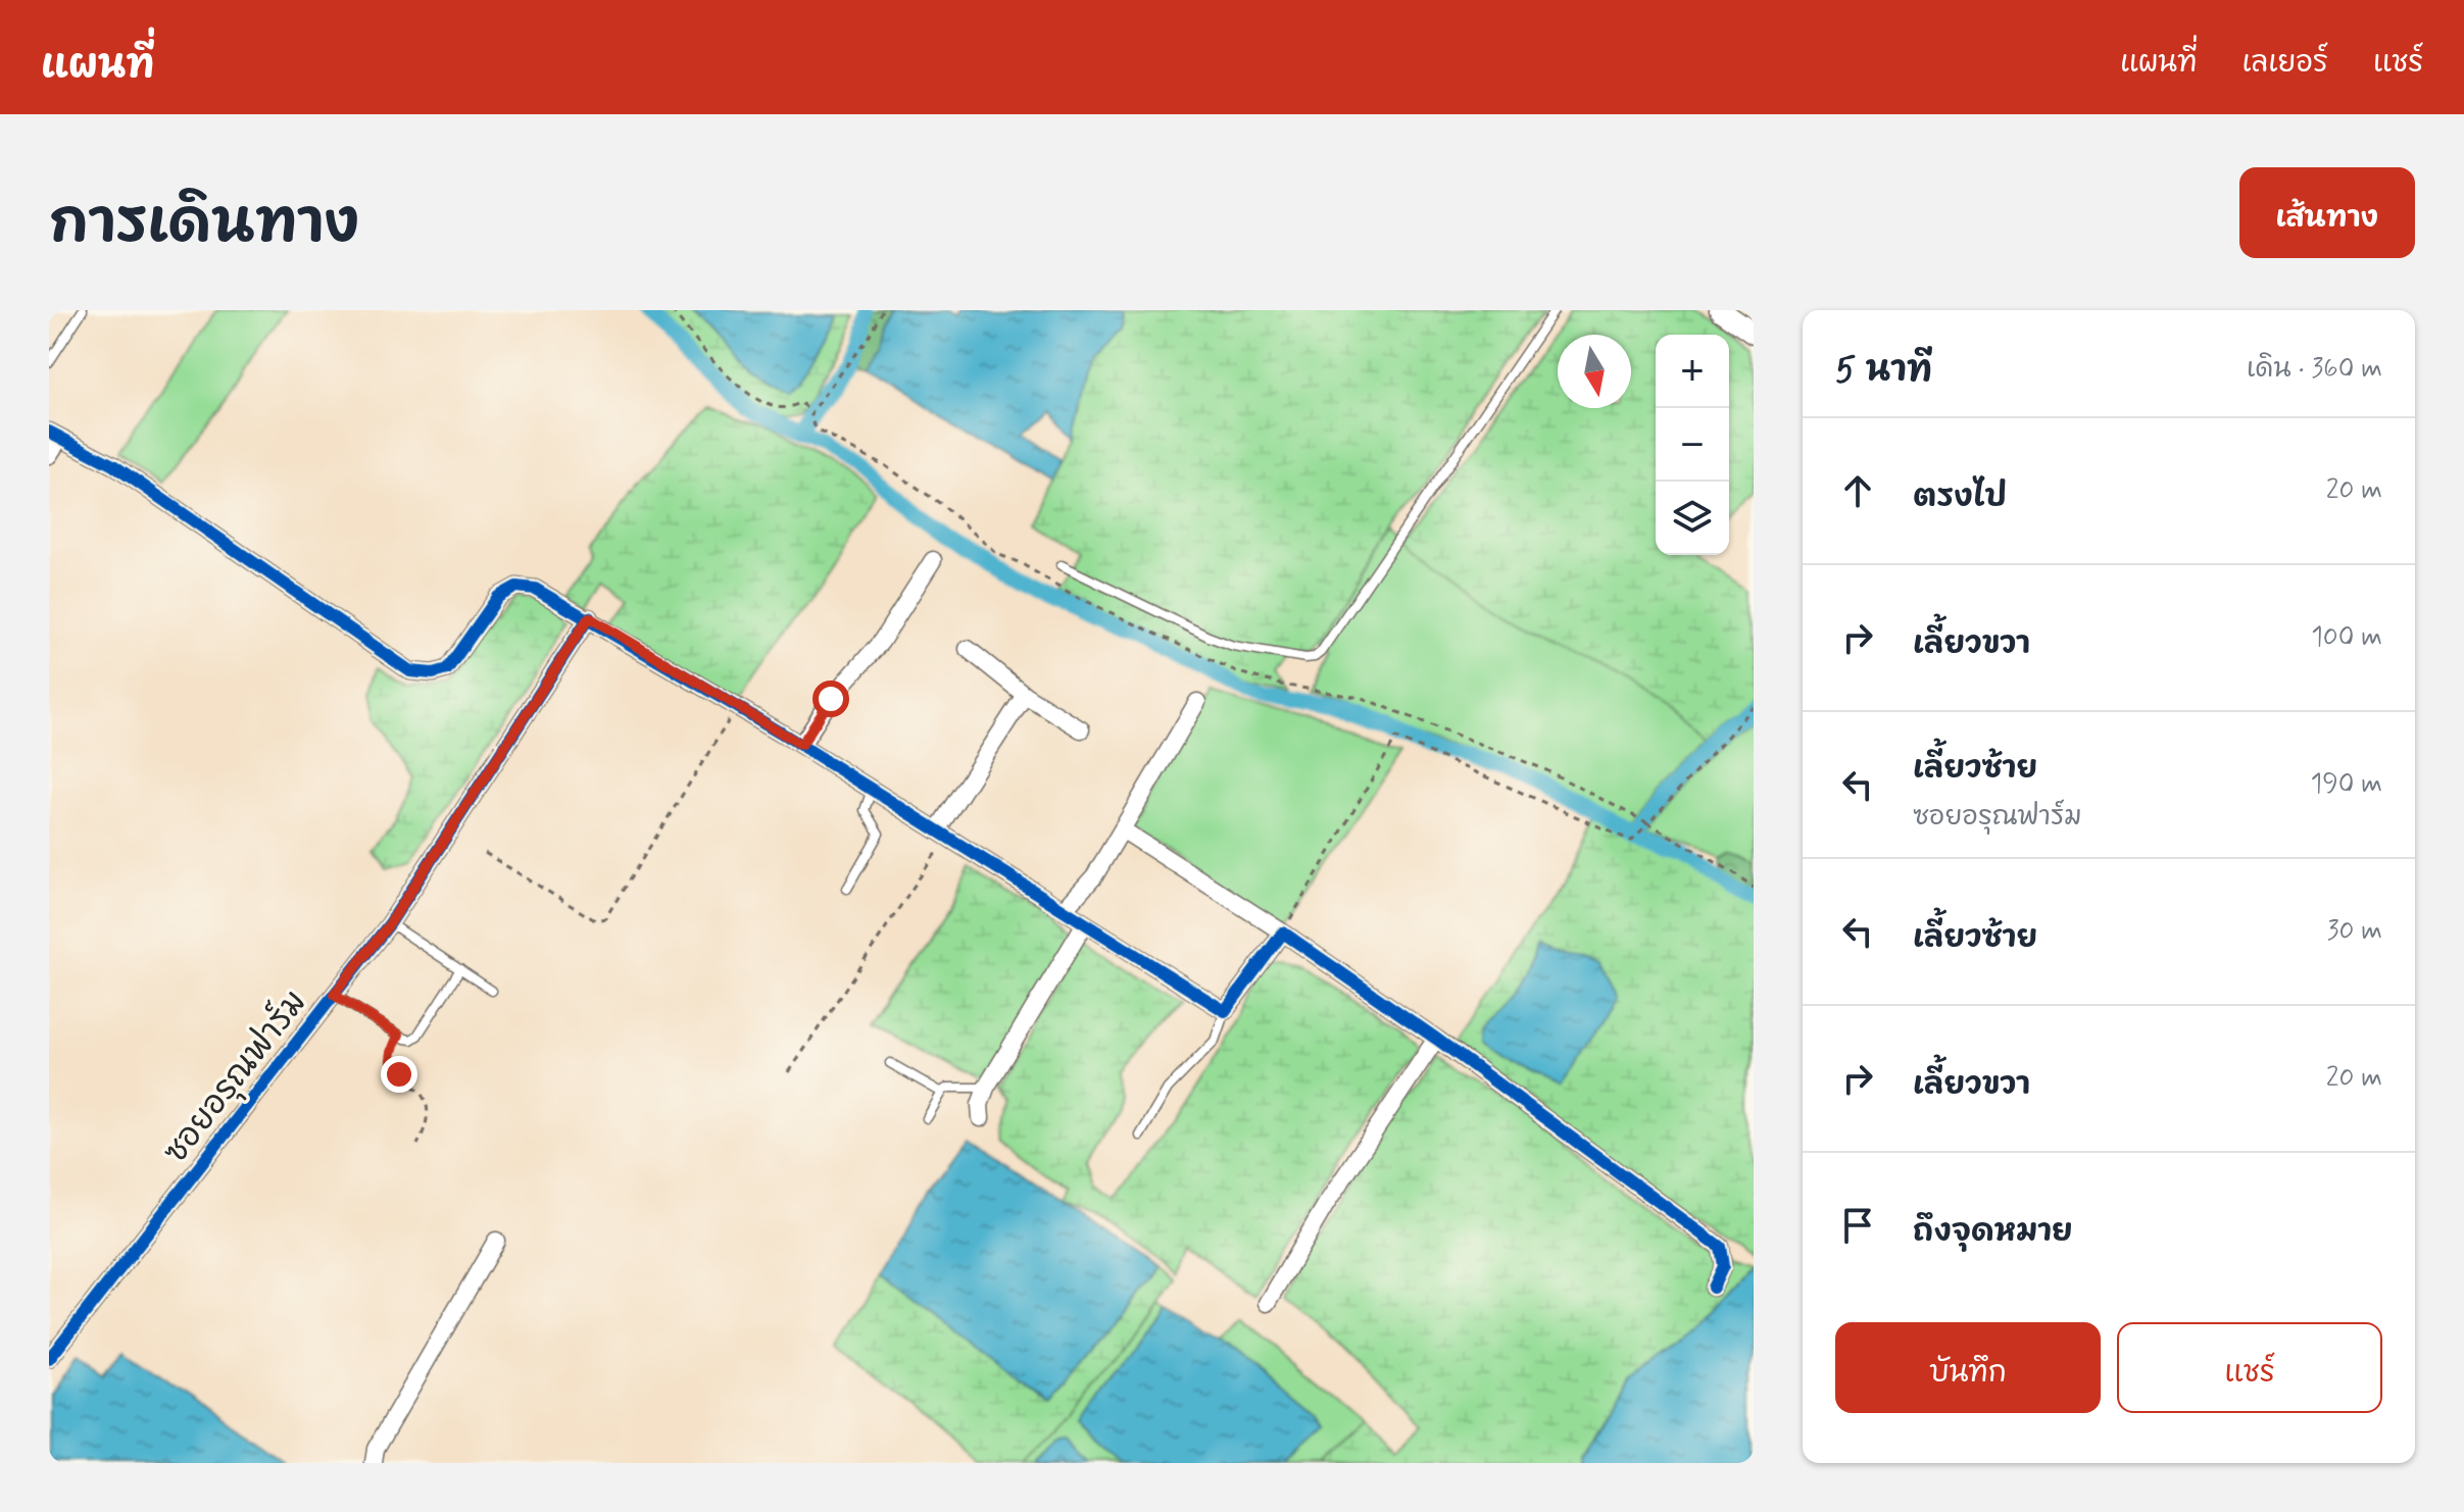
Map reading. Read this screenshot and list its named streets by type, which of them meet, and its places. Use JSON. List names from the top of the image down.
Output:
{
  "streets": {
    "street": ["ซอยอรุณฟาร์ม"]
  },
  "north": "bottom",
  "page": {
    "header": "แผนที่",
    "nav": ["แผนที่", "เลเยอร์", "แชร์"],
    "title": "การเดินทาง",
    "buttons": [
      "เส้นทาง",
      ["บันทึก", "แชร์"]
    ],
    "heading": ["5 นาที", "เดิน · 360 m"],
    "map_buttons": ["+", "−"],
    "list": [
      ["ตรงไป", "20 m"],
      ["เลี้ยวขวา", "100 m"],
      ["เลี้ยวซ้าย", "ซอยอรุณฟาร์ม", "190 m"],
      ["เลี้ยวซ้าย", "30 m"],
      ["เลี้ยวขวา", "20 m"],
      "ถึงจุดหมาย"
    ]
  }
}
